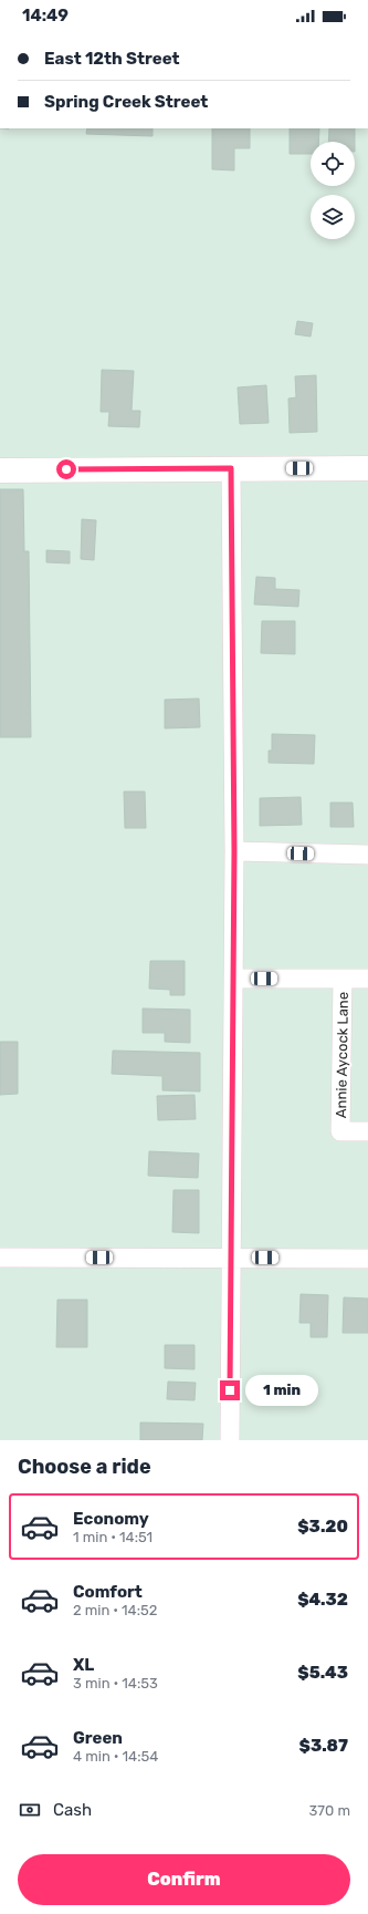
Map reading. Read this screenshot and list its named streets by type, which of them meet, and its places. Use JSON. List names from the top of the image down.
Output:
{
  "streets": {
    "street": ["Annie Aycock Lane"]
  },
  "page": {
    "status": "14:49",
    "banner": ["East 12th Street", "Spring Creek Street"],
    "bubble": "1 min",
    "heading": "Choose a ride",
    "list": [
      {
        "name": "Economy",
        "note": "1 min · 14:51",
        "value": "$3.20"
      },
      {
        "name": "Comfort",
        "note": "2 min · 14:52",
        "value": "$4.32"
      },
      {
        "name": "XL",
        "note": "3 min · 14:53",
        "value": "$5.43"
      },
      {
        "name": "Green",
        "note": "4 min · 14:54",
        "value": "$3.87"
      }
    ],
    "pay": ["Cash", "370 m"],
    "buttons": "Confirm"
  }
}
